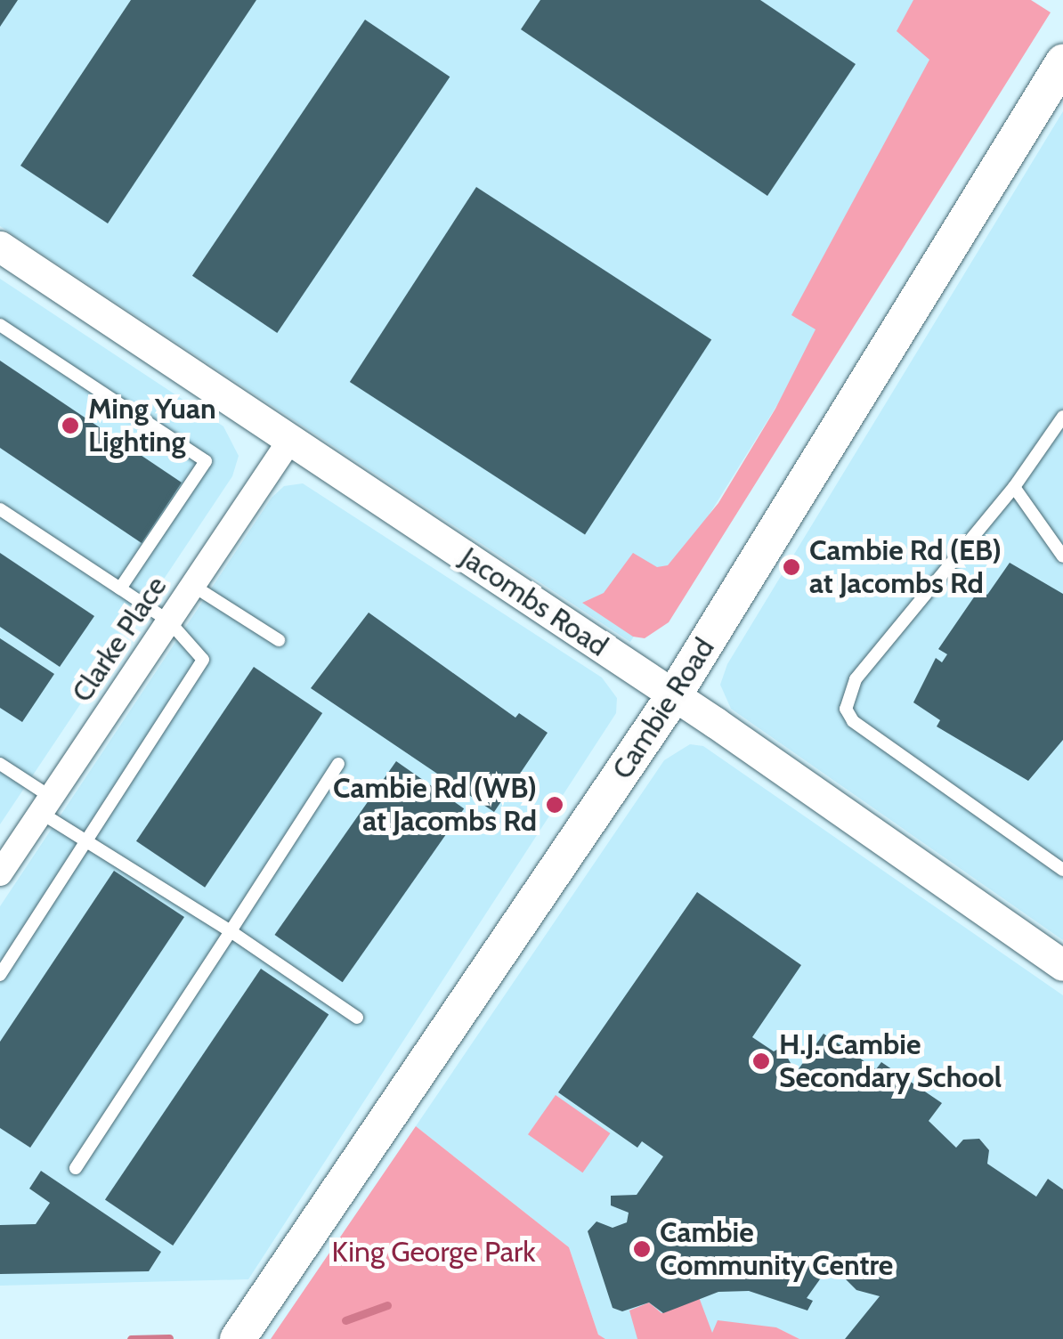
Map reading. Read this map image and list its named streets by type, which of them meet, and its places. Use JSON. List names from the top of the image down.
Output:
{
  "streets": {
    "main road": ["Cambie Road"],
    "street": ["Jacombs Road", "Clarke Place"]
  },
  "crossings": [
    ["Jacombs Road", "Clarke Place"],
    ["Jacombs Road", "Cambie Road"]
  ],
  "parks": ["King George Park"],
  "places": [
    "Ming Yuan Lighting",
    "Cambie Rd (EB) at Jacombs Rd",
    "Cambie Rd (WB) at Jacombs Rd",
    "H.J. Cambie Secondary School",
    "Cambie Community Centre"
  ]
}
